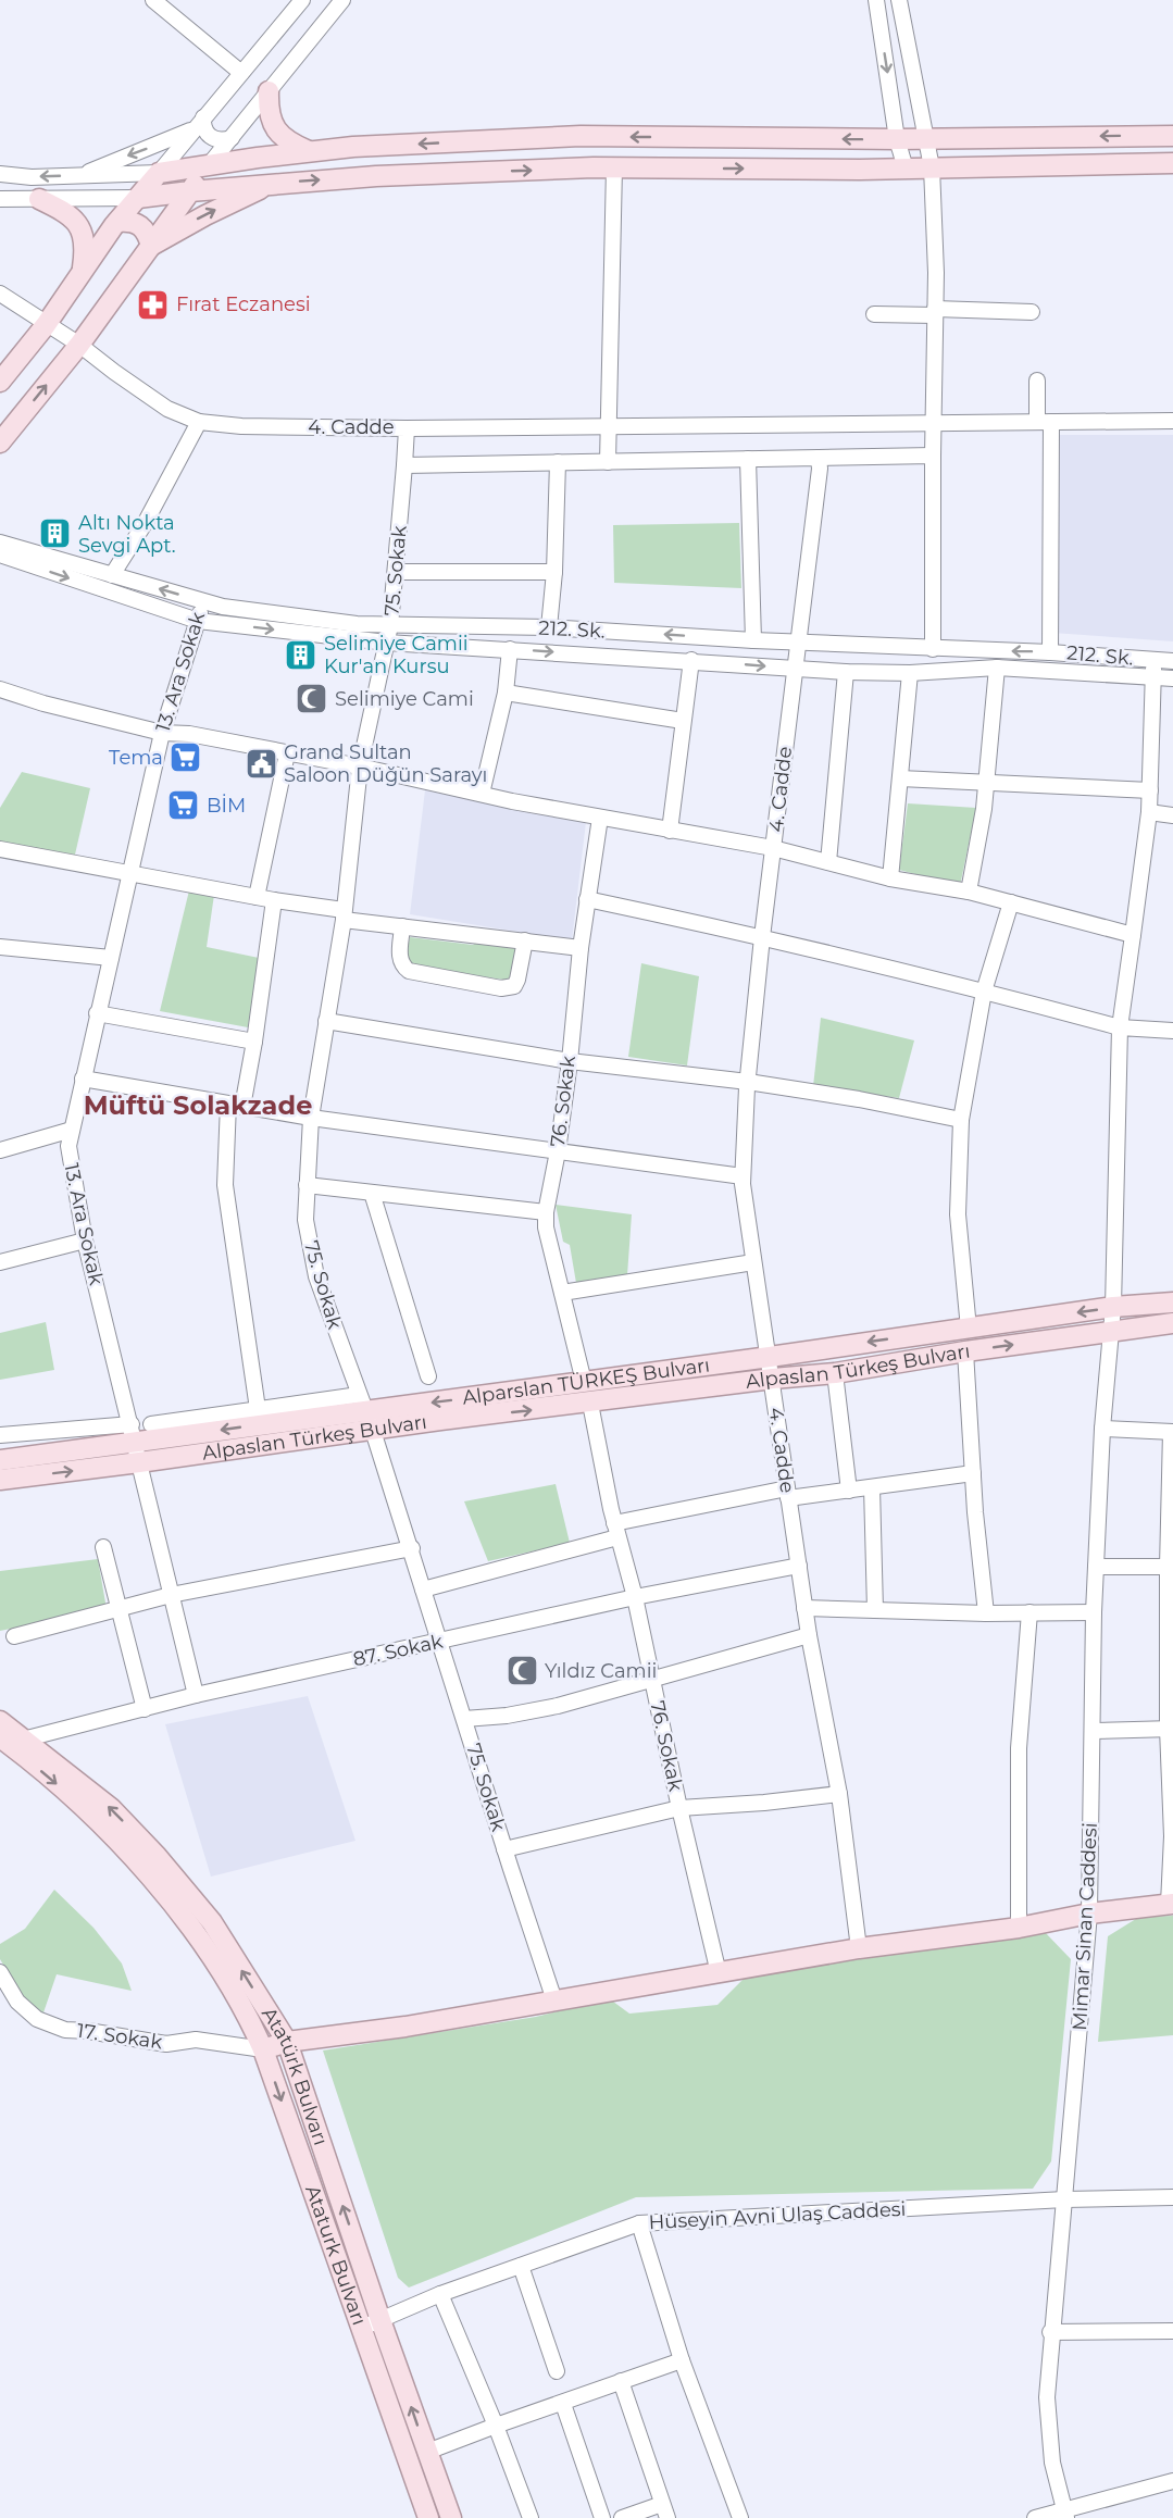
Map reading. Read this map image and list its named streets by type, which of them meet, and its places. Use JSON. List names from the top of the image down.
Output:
{
  "streets": {
    "main road": [
      "Alpaslan Türkeş Bulvarı",
      "Alparslan TÜRKEŞ Bulvarı",
      "Atatürk Bulvarı",
      "Ataturk Bulvarı"
    ],
    "street": [
      "4. Cadde",
      "75. Sokak",
      "212. Sk.",
      "13. Ara Sokak",
      "76. Sokak",
      "87. Sokak",
      "Mimar Sinan Caddesi",
      "17. Sokak",
      "Hüseyin Avni Ulaş Caddesi"
    ]
  },
  "crossings": [
    ["4. Cadde", "75. Sokak"],
    ["4. Cadde", "212. Sk."],
    ["4. Cadde", "Alpaslan Türkeş Bulvarı"],
    ["4. Cadde", "Alparslan TÜRKEŞ Bulvarı"],
    ["4. Cadde", "87. Sokak"],
    ["75. Sokak", "212. Sk."],
    ["75. Sokak", "Alpaslan Türkeş Bulvarı"],
    ["75. Sokak", "Alparslan TÜRKEŞ Bulvarı"],
    ["75. Sokak", "87. Sokak"],
    ["212. Sk.", "13. Ara Sokak"],
    ["212. Sk.", "Mimar Sinan Caddesi"],
    ["13. Ara Sokak", "Alpaslan Türkeş Bulvarı"],
    ["13. Ara Sokak", "Alparslan TÜRKEŞ Bulvarı"],
    ["13. Ara Sokak", "87. Sokak"],
    ["76. Sokak", "Alpaslan Türkeş Bulvarı"],
    ["76. Sokak", "Alparslan TÜRKEŞ Bulvarı"],
    ["76. Sokak", "87. Sokak"],
    ["Alpaslan Türkeş Bulvarı", "Mimar Sinan Caddesi"],
    ["Alparslan TÜRKEŞ Bulvarı", "Mimar Sinan Caddesi"],
    ["87. Sokak", "Atatürk Bulvarı"],
    ["87. Sokak", "Ataturk Bulvarı"],
    ["Mimar Sinan Caddesi", "Hüseyin Avni Ulaş Caddesi"],
    ["17. Sokak", "Ataturk Bulvarı"],
    ["Atatürk Bulvarı", "Hüseyin Avni Ulaş Caddesi"],
    ["Atatürk Bulvarı", "Ataturk Bulvarı"],
    ["Hüseyin Avni Ulaş Caddesi", "Ataturk Bulvarı"]
  ],
  "one_way": [
    "Alpaslan Türkeş Bulvarı",
    "Alparslan TÜRKEŞ Bulvarı",
    "Atatürk Bulvarı",
    "Ataturk Bulvarı"
  ],
  "districts": ["Müftü Solakzade"],
  "places": {
    "pharmacy": ["Fırat Eczanesi"],
    "building": ["Altı Nokta Sevgi Apt.", "Selimiye Camii Kur'an Kursu"],
    "mosque": ["Selimiye Cami", "Yıldız Camii"],
    "supermarket": ["Tema", "BİM"],
    "public building": ["Grand Sultan Saloon Düğün Sarayı"]
  }
}
